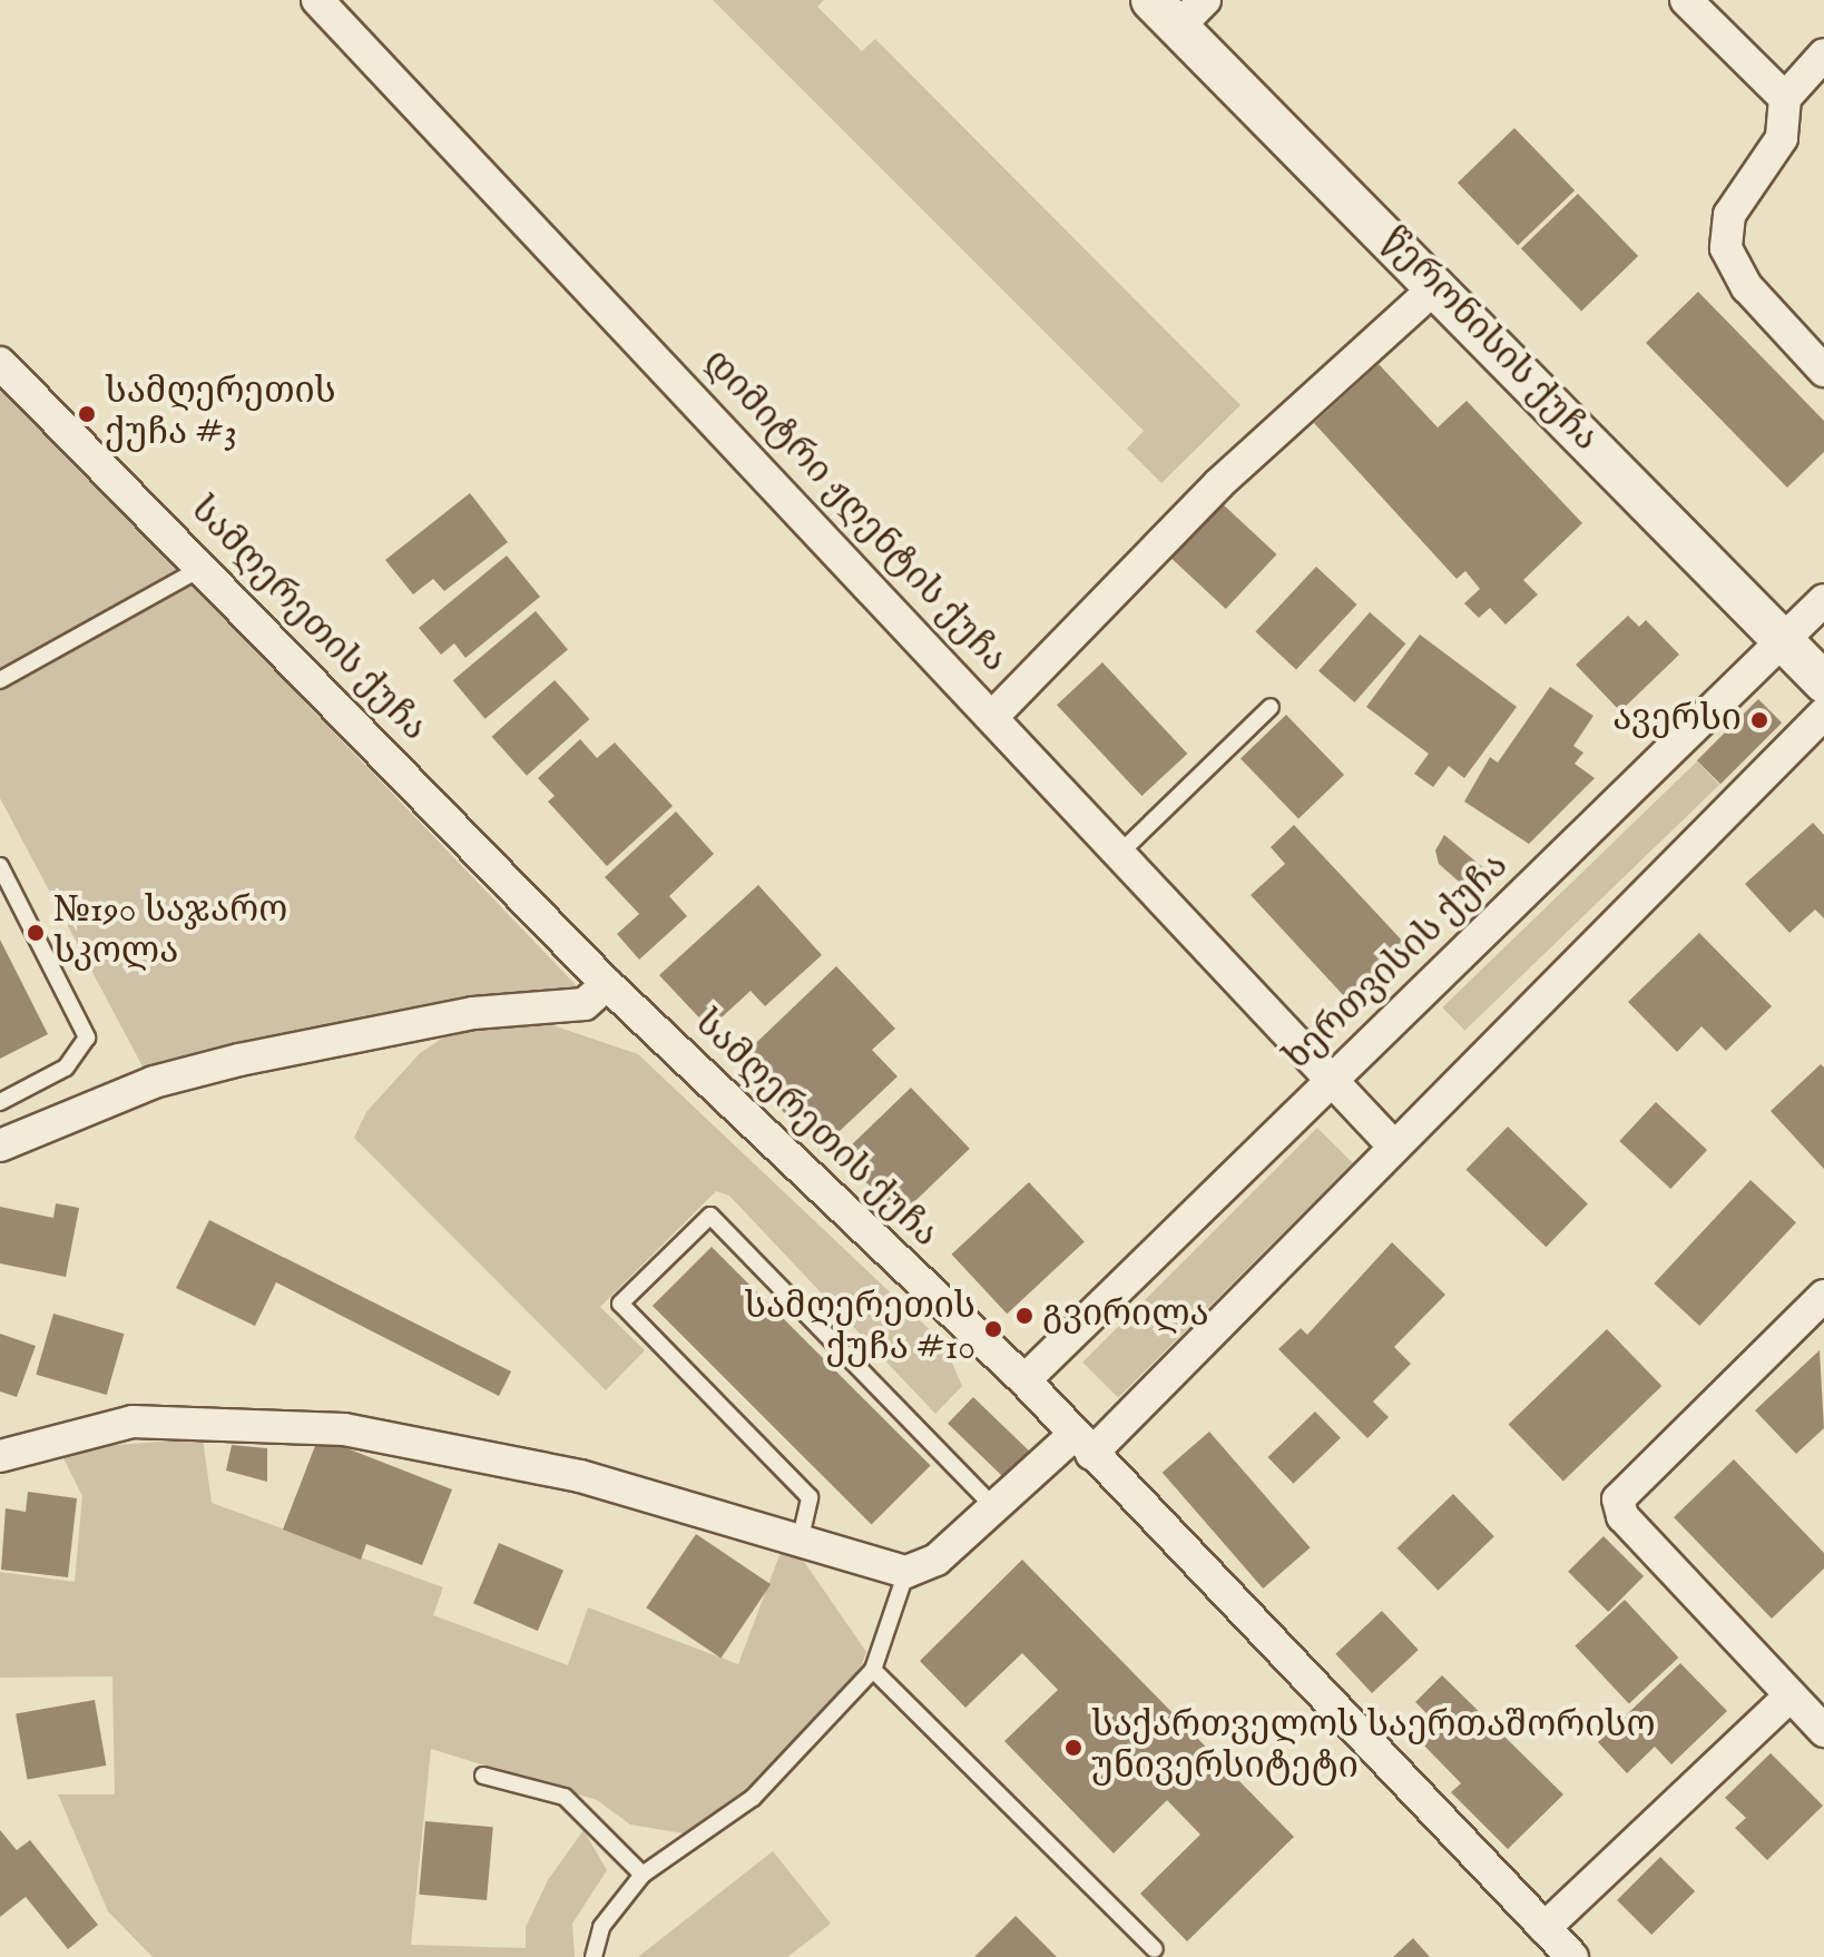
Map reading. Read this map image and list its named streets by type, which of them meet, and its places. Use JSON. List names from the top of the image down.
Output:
{
  "streets": {
    "street": [
      "წერონისის ქუჩა",
      "დიმიტრი ჟღენტის ქუჩა",
      "სამღერეთის ქუჩა",
      "ხერთვისის ქუჩა"
    ]
  },
  "crossings": [
    ["წერონისის ქუჩა", "ხერთვისის ქუჩა"],
    ["დიმიტრი ჟღენტის ქუჩა", "ხერთვისის ქუჩა"],
    ["სამღერეთის ქუჩა", "ხერთვისის ქუჩა"]
  ],
  "places": [
    "სამღერეთის ქუჩა #3",
    "ავერსი",
    "№190 საჯარო სკოლა",
    "გვირილა",
    "სამღერეთის ქუჩა #10",
    "საქართველოს საერთაშორისო უნივერსიტეტი"
  ]
}
